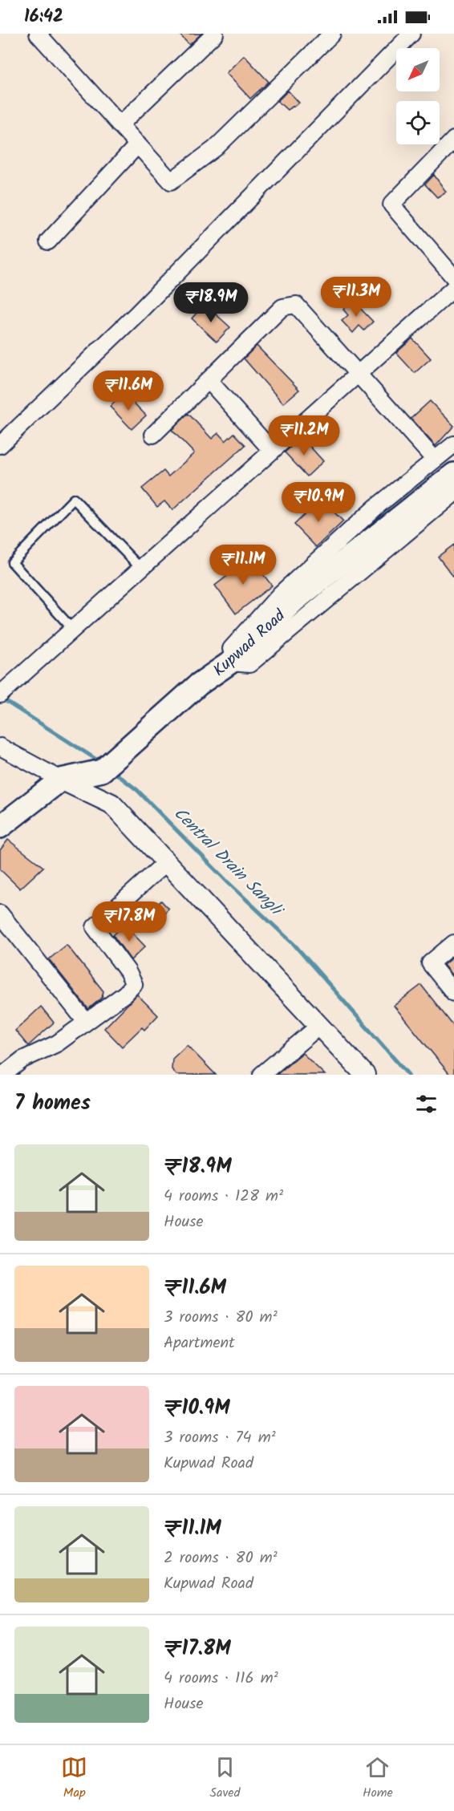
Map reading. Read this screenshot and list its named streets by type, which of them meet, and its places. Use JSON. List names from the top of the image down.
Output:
{
  "streets": {
    "main road": ["Kupwad Road"]
  },
  "water": ["Central Drain Sangli"],
  "north": "bottom left",
  "page": {
    "status": "16:42",
    "price": [
      "₹11.3M",
      "₹18.9M",
      "₹11.6M",
      "₹11.2M",
      "₹10.9M",
      "₹11.1M",
      "₹17.8M"
    ],
    "heading": "7 homes",
    "list": [
      {
        "name": "₹18.9M",
        "note": "4 rooms · 128 m² · House"
      },
      {
        "name": "₹11.6M",
        "note": "3 rooms · 80 m² · Apartment"
      },
      {
        "name": "₹10.9M",
        "note": "3 rooms · 74 m² · Kupwad Road"
      },
      {
        "name": "₹11.1M",
        "note": "2 rooms · 80 m² · Kupwad Road"
      },
      {
        "name": "₹17.8M",
        "note": "4 rooms · 116 m² · House"
      }
    ],
    "tabs": ["Map", "Saved", "Home"]
  }
}
